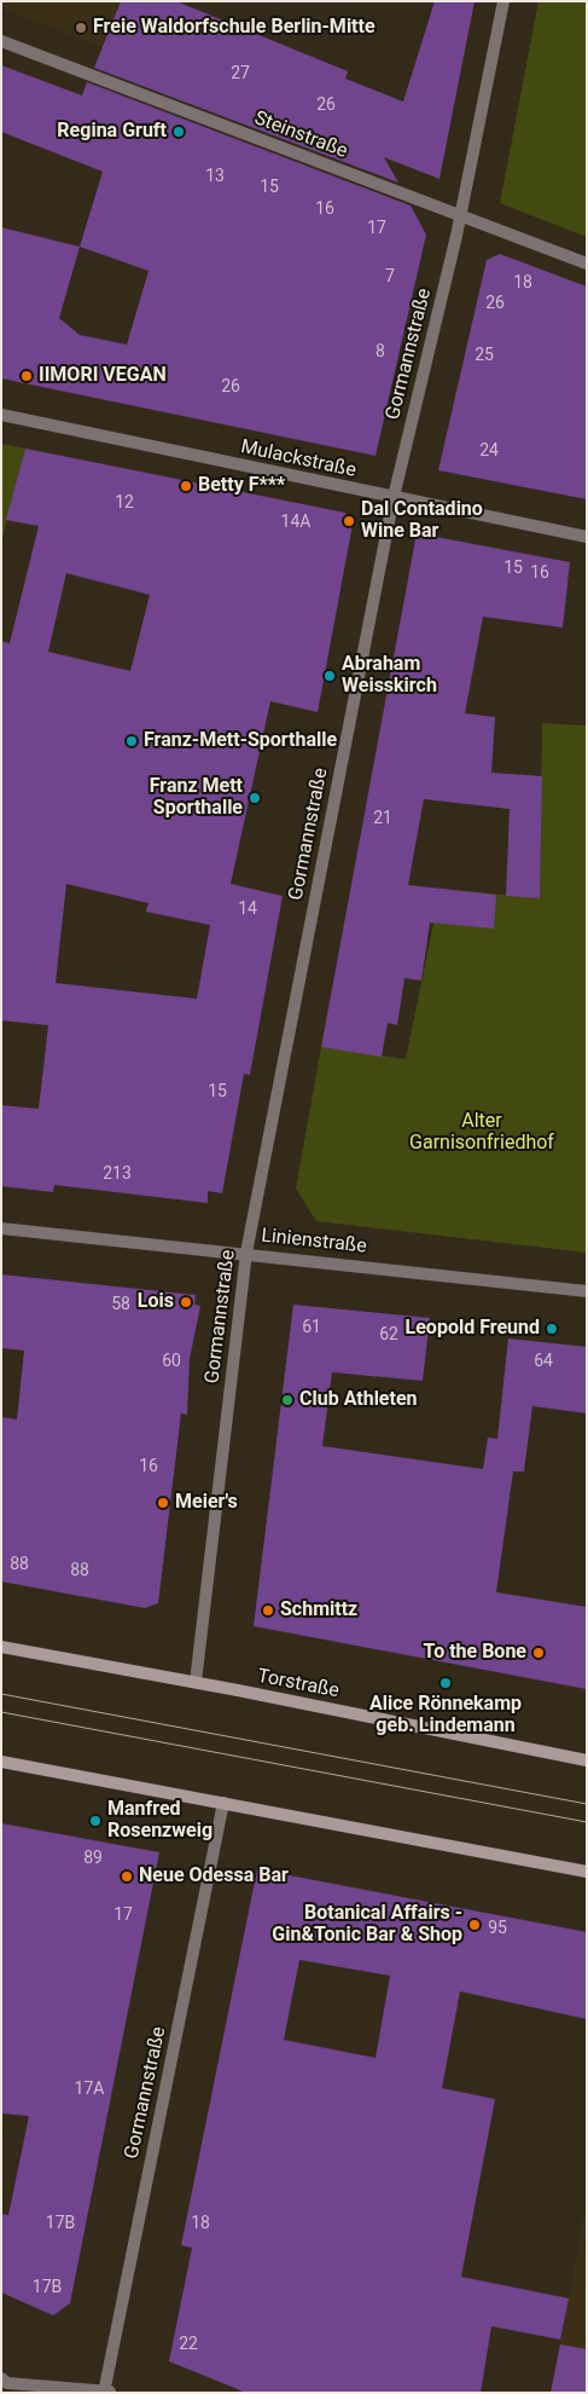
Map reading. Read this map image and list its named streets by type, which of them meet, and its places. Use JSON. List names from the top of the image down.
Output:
{
  "streets": {
    "main road": ["Torstraße"],
    "street": [
      "Steinstraße",
      "Gormannstraße",
      "Mulackstraße",
      "Linienstraße"
    ]
  },
  "crossings": [
    ["Steinstraße", "Gormannstraße"],
    ["Gormannstraße", "Mulackstraße"],
    ["Gormannstraße", "Linienstraße"],
    ["Gormannstraße", "Torstraße"]
  ],
  "parks": ["Alter Garnisonfriedhof"],
  "places": [
    "Freie Waldorfschule Berlin-Mitte",
    "Regina Gruft",
    "IIMORI VEGAN",
    "Betty F***",
    "Dal Contadino Wine Bar",
    "Abraham Weisskirch",
    "Franz-Mett-Sporthalle",
    "Franz Mett Sporthalle",
    "Lois",
    "Leopold Freund",
    "Club Athleten",
    "Meier's",
    "Schmittz",
    "To the Bone",
    "Alice Rönnekamp geb. Lindemann",
    "Manfred Rosenzweig",
    "Neue Odessa Bar",
    "Botanical Affairs - Gin&Tonic Bar & Shop"
  ],
  "house_numbers": [
    "27",
    "26",
    "13",
    "15",
    "16",
    "17",
    "7",
    "18",
    "26",
    "8",
    "25",
    "26",
    "24",
    "12",
    "14A",
    "15",
    "16",
    "21",
    "14",
    "15",
    "213",
    "58",
    "61",
    "62",
    "60",
    "64",
    "16",
    "88",
    "88",
    "89",
    "17",
    "95",
    "17A",
    "17B",
    "18",
    "17B",
    "22"
  ]
}
